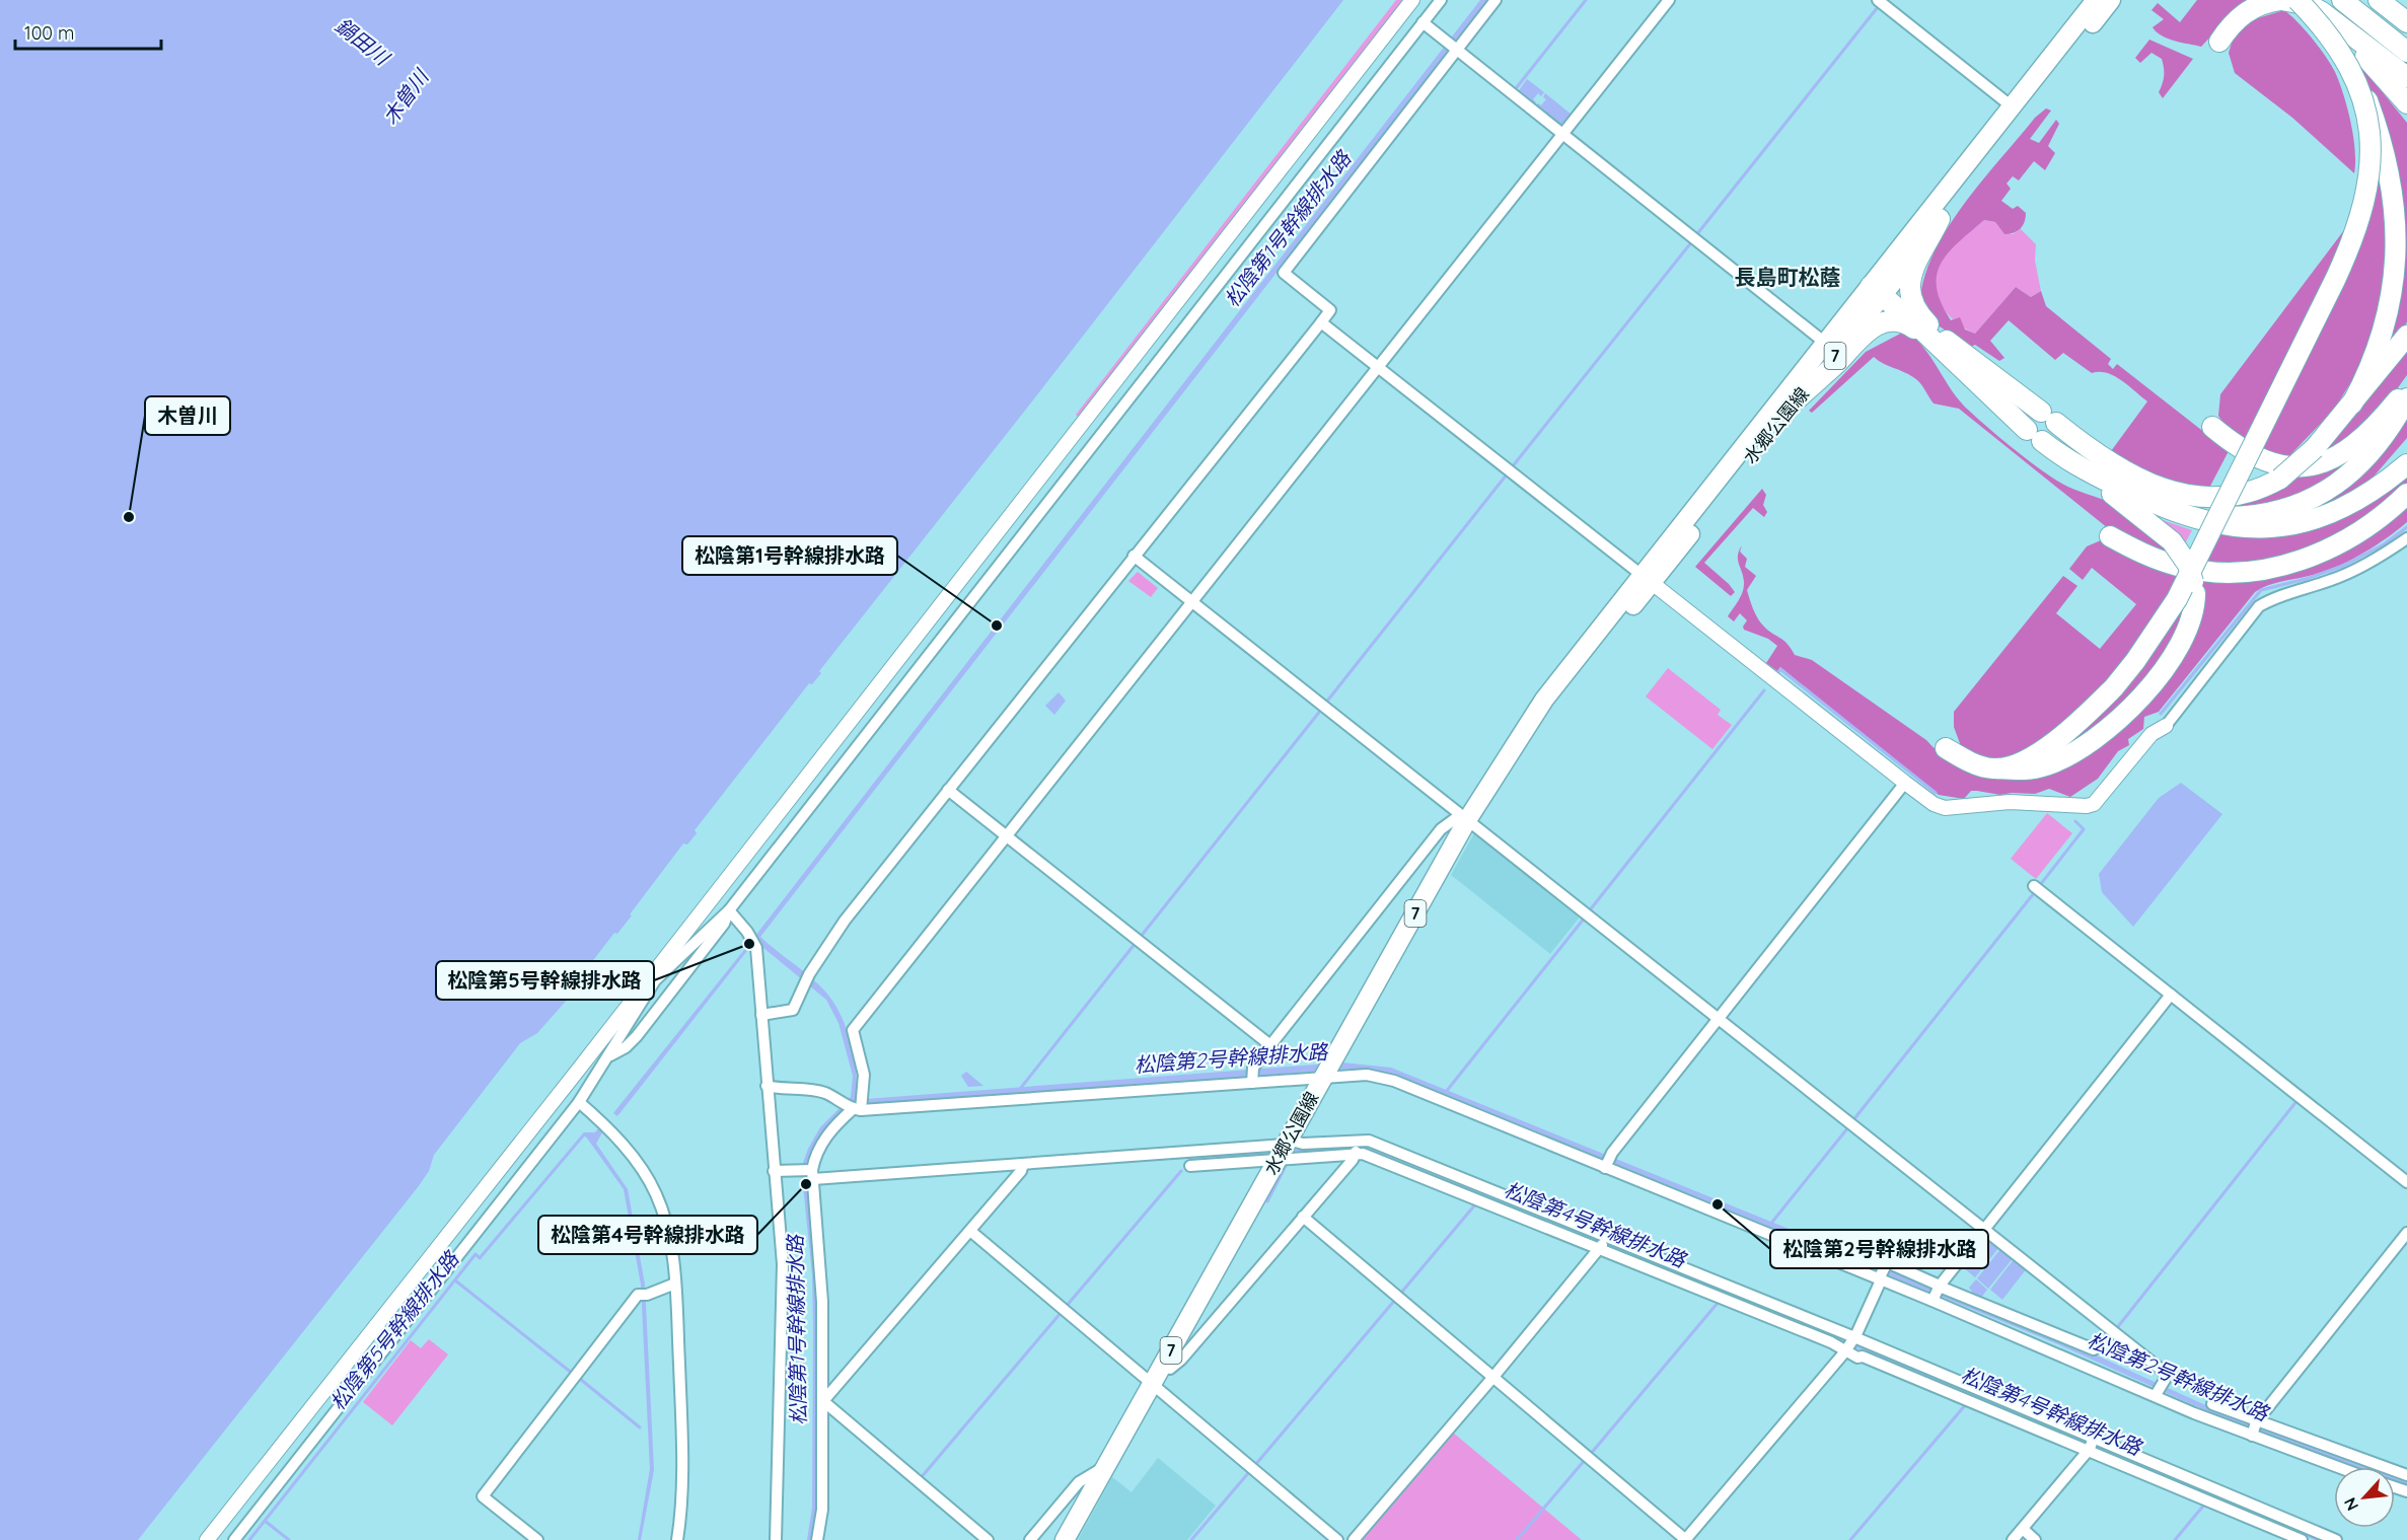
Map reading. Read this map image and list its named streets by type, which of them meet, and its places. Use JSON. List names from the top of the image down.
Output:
{
  "streets": {
    "main road": ["7", "水郷公園線"]
  },
  "districts": ["長島町松蔭"],
  "water": [
    "鍋田川",
    "木曽川",
    "松陰第1号幹線排水路",
    "松陰第2号幹線排水路",
    "松陰第4号幹線排水路",
    "松陰第5号幹線排水路"
  ],
  "places": [
    "木曽川",
    "松陰第1号幹線排水路",
    "松陰第5号幹線排水路",
    "松陰第4号幹線排水路",
    "松陰第2号幹線排水路"
  ],
  "scale_bar": "100 m",
  "north": "bottom left"
}
